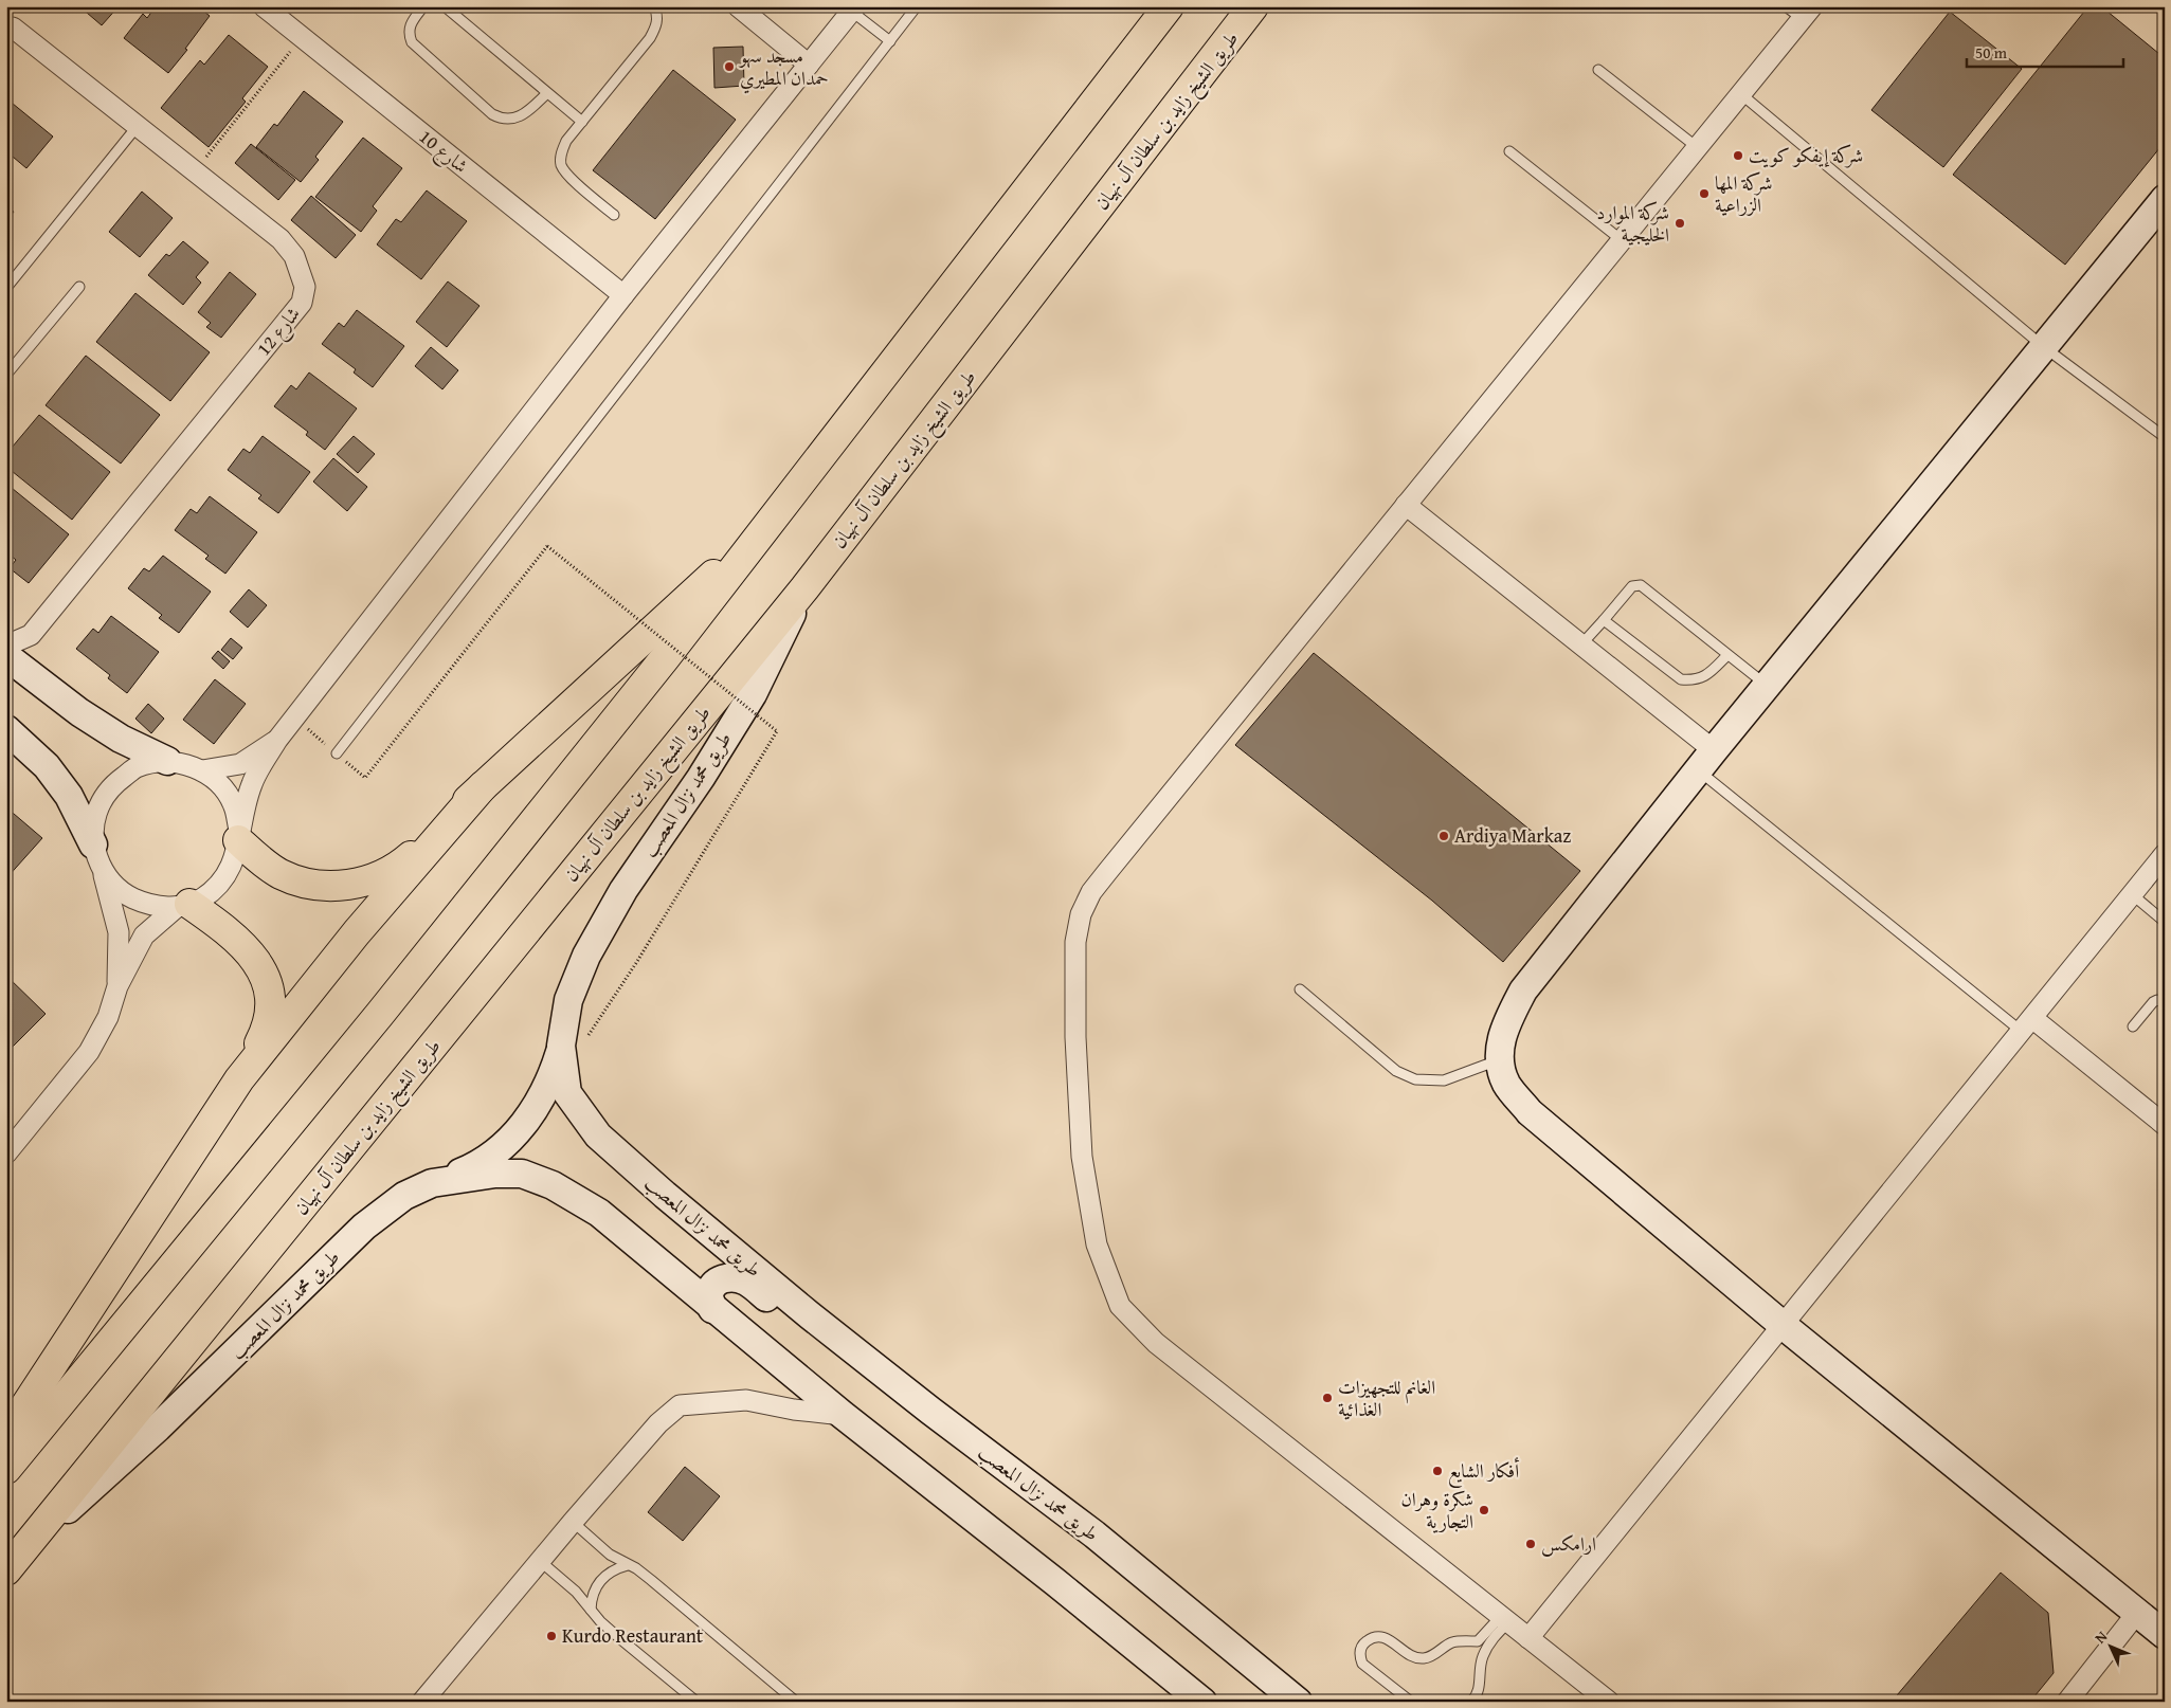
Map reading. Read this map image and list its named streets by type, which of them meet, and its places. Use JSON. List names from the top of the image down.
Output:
{
  "streets": {
    "highway": ["طريق الشيخ زايد بن سلطان آل نهيان"],
    "street": ["شارع 10", "شارع 12", "طريق محمد نزال المعصب"]
  },
  "crossings": [
    ["طريق الشيخ زايد بن سلطان آل نهيان", "طريق محمد نزال المعصب"]
  ],
  "places": [
    "مسجد سهو حمدان المطيري",
    "شركة إيفكو كويت",
    "شركة المها الزراعية",
    "شركة الموارد الخليجية",
    "Ardiya Markaz",
    "الغانم للتجهيزات الغذائية",
    "أفكار الشايع",
    "شكرة وهران التجارية",
    "ارامكس",
    "Kurdo Restaurant"
  ],
  "scale_bar": "50 m",
  "north": "top left"
}
